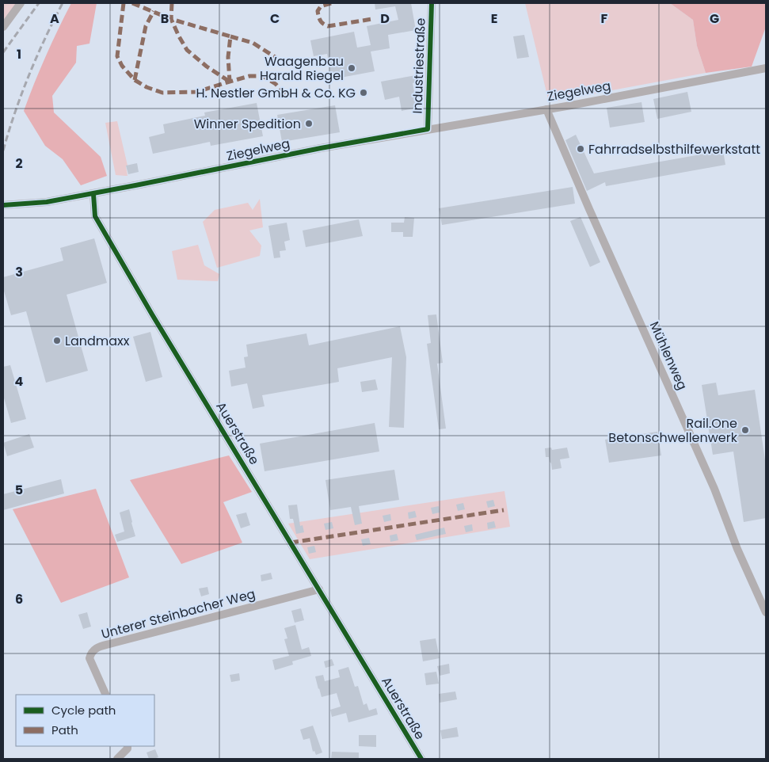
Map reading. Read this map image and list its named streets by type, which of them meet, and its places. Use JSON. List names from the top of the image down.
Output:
{
  "streets": {
    "street": [
      "Industriestraße",
      "Ziegelweg",
      "Mühlenweg",
      "Auerstraße",
      "Unterer Steinbacher Weg"
    ]
  },
  "crossings": [
    ["Industriestraße", "Ziegelweg"],
    ["Ziegelweg", "Mühlenweg"],
    ["Ziegelweg", "Auerstraße"],
    ["Auerstraße", "Unterer Steinbacher Weg"]
  ],
  "places": [
    "Waagenbau Harald Riegel",
    "H. Nestler GmbH & Co. KG",
    "Winner Spedition",
    "Fahrradselbsthilfewerkstatt",
    "Landmaxx",
    "Rail.One Betonschwellenwerk"
  ],
  "legend": ["Cycle path", "Path"],
  "grid": {
    "columns": [
      "A",
      "B",
      "C",
      "D",
      "E",
      "F",
      "G"
    ],
    "rows": [
      "1",
      "2",
      "3",
      "4",
      "5",
      "6"
    ]
  }
}
